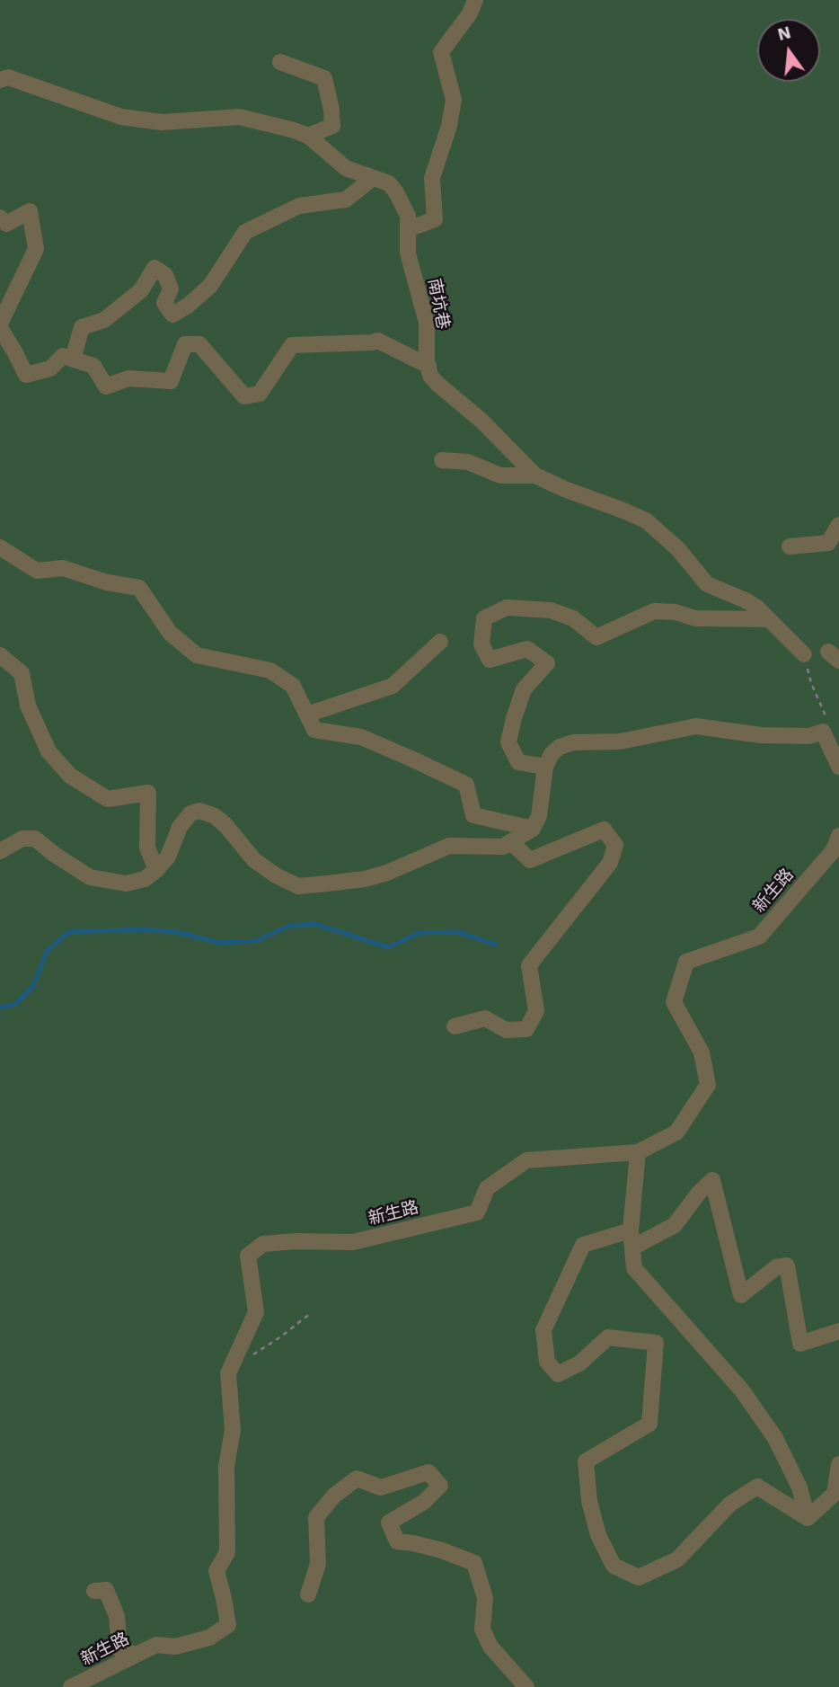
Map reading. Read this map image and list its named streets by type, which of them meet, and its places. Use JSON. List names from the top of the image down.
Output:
{
  "streets": {
    "street": ["南坑巷", "新生路"]
  },
  "north": "top"
}
